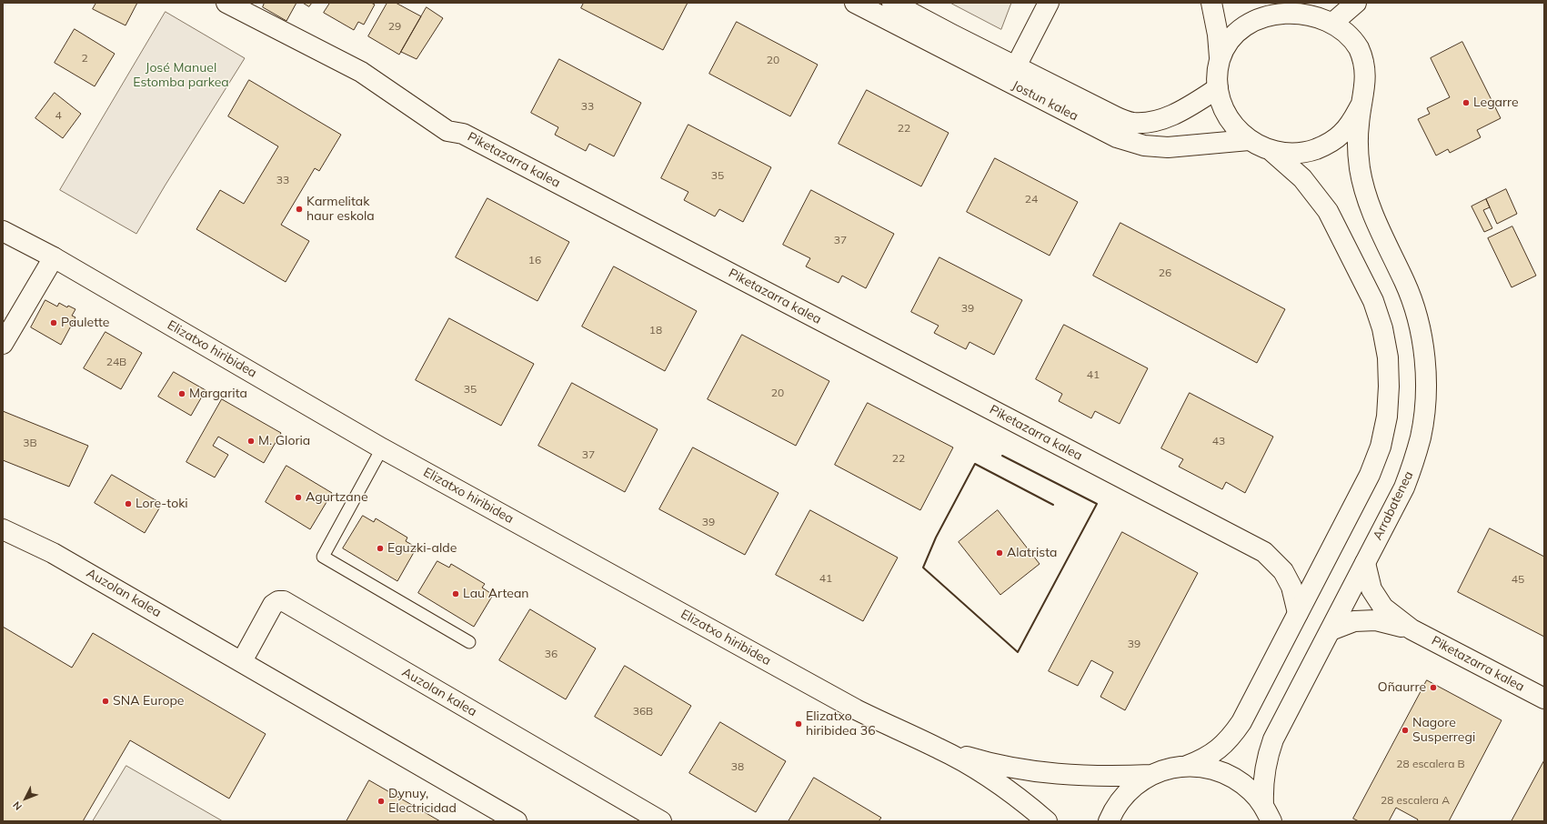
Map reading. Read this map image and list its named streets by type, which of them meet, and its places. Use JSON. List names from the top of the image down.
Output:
{
  "streets": {
    "street": [
      "Jostun kalea",
      "Piketazarra kalea",
      "Elizatxo hiribidea",
      "Arrabatenea",
      "Auzolan kalea"
    ]
  },
  "crossings": [
    ["Jostun kalea", "Arrabatenea"],
    ["Piketazarra kalea", "Arrabatenea"]
  ],
  "parks": ["José Manuel Estomba parkea"],
  "places": [
    "Legarre",
    "Karmelitak haur eskola",
    "Paulette",
    "Margarita",
    "M. Gloria",
    "Agurtzane",
    "Lore-toki",
    "Eguzki-alde",
    "Alatrista",
    "Lau Artean",
    "Oñaurre",
    "SNA Europe",
    "Elizatxo hiribidea 36",
    "Nagore Susperregi",
    "Dynuy, Electricidad"
  ],
  "house_numbers": [
    "29",
    "2",
    "20",
    "33",
    "4",
    "22",
    "35",
    "33",
    "24",
    "37",
    "16",
    "26",
    "39",
    "18",
    "24B",
    "41",
    "35",
    "20",
    "43",
    "3B",
    "37",
    "22",
    "39",
    "41",
    "45",
    "39",
    "36",
    "36B",
    "28 escalera B",
    "38",
    "28 escalera A"
  ],
  "north": "bottom left"
}
